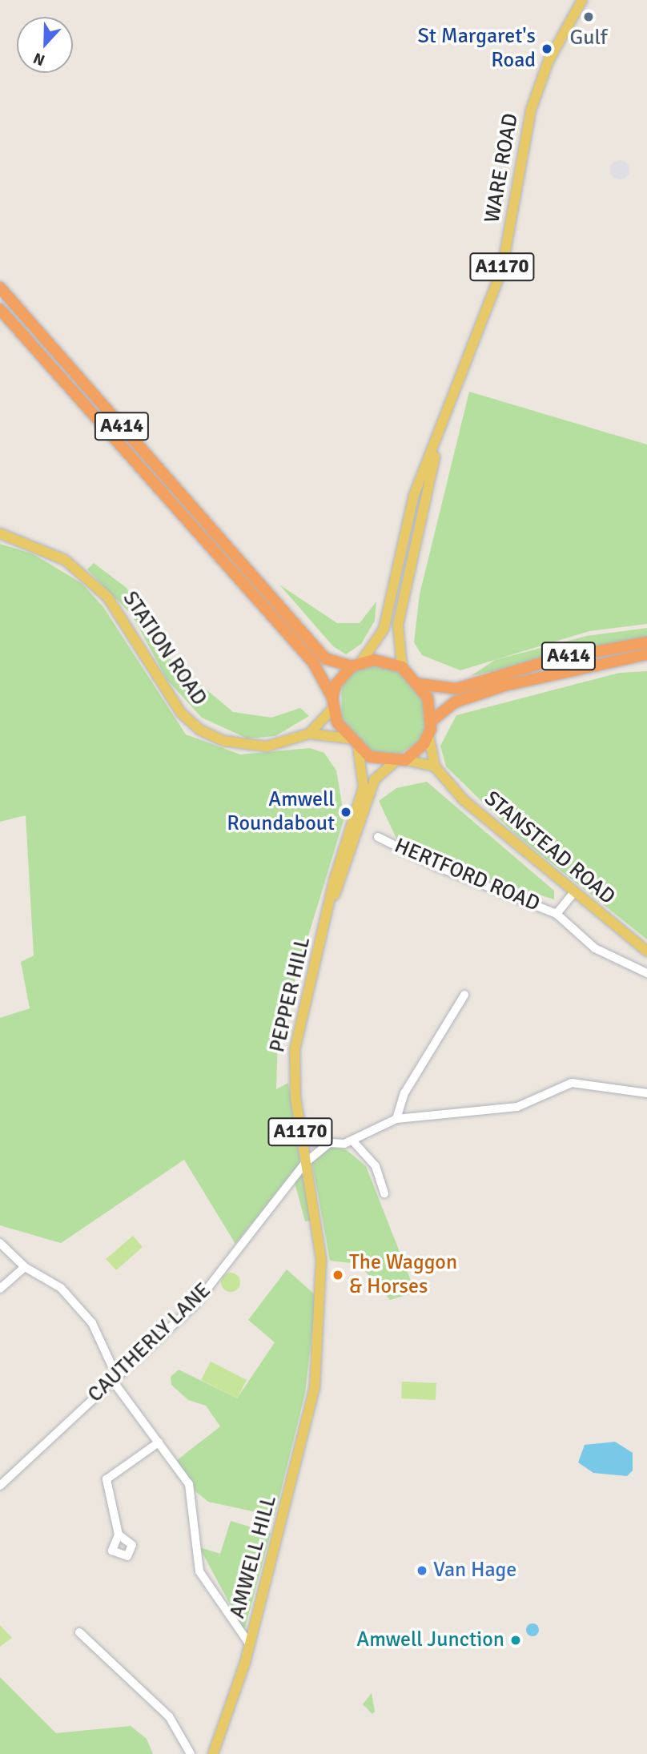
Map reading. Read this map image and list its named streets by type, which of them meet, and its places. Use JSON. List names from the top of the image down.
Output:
{
  "streets": {
    "highway": ["A414"],
    "main road": [
      "WARE ROAD",
      "A1170",
      "STATION ROAD",
      "STANSTEAD ROAD",
      "PEPPER HILL",
      "AMWELL HILL"
    ],
    "street": ["HERTFORD ROAD", "CAUTHERLY LANE"]
  },
  "crossings": [
    ["WARE ROAD", "A414"],
    ["WARE ROAD", "STATION ROAD"],
    ["WARE ROAD", "PEPPER HILL"],
    ["A414", "STATION ROAD"],
    ["A414", "PEPPER HILL"],
    ["STATION ROAD", "PEPPER HILL"],
    ["STANSTEAD ROAD", "HERTFORD ROAD"],
    ["PEPPER HILL", "CAUTHERLY LANE"],
    ["PEPPER HILL", "AMWELL HILL"]
  ],
  "places": [
    "Gulf",
    "St Margaret's Road",
    "Amwell Roundabout",
    "The Waggon & Horses",
    "Van Hage",
    "Amwell Junction"
  ],
  "north": "bottom"
}
